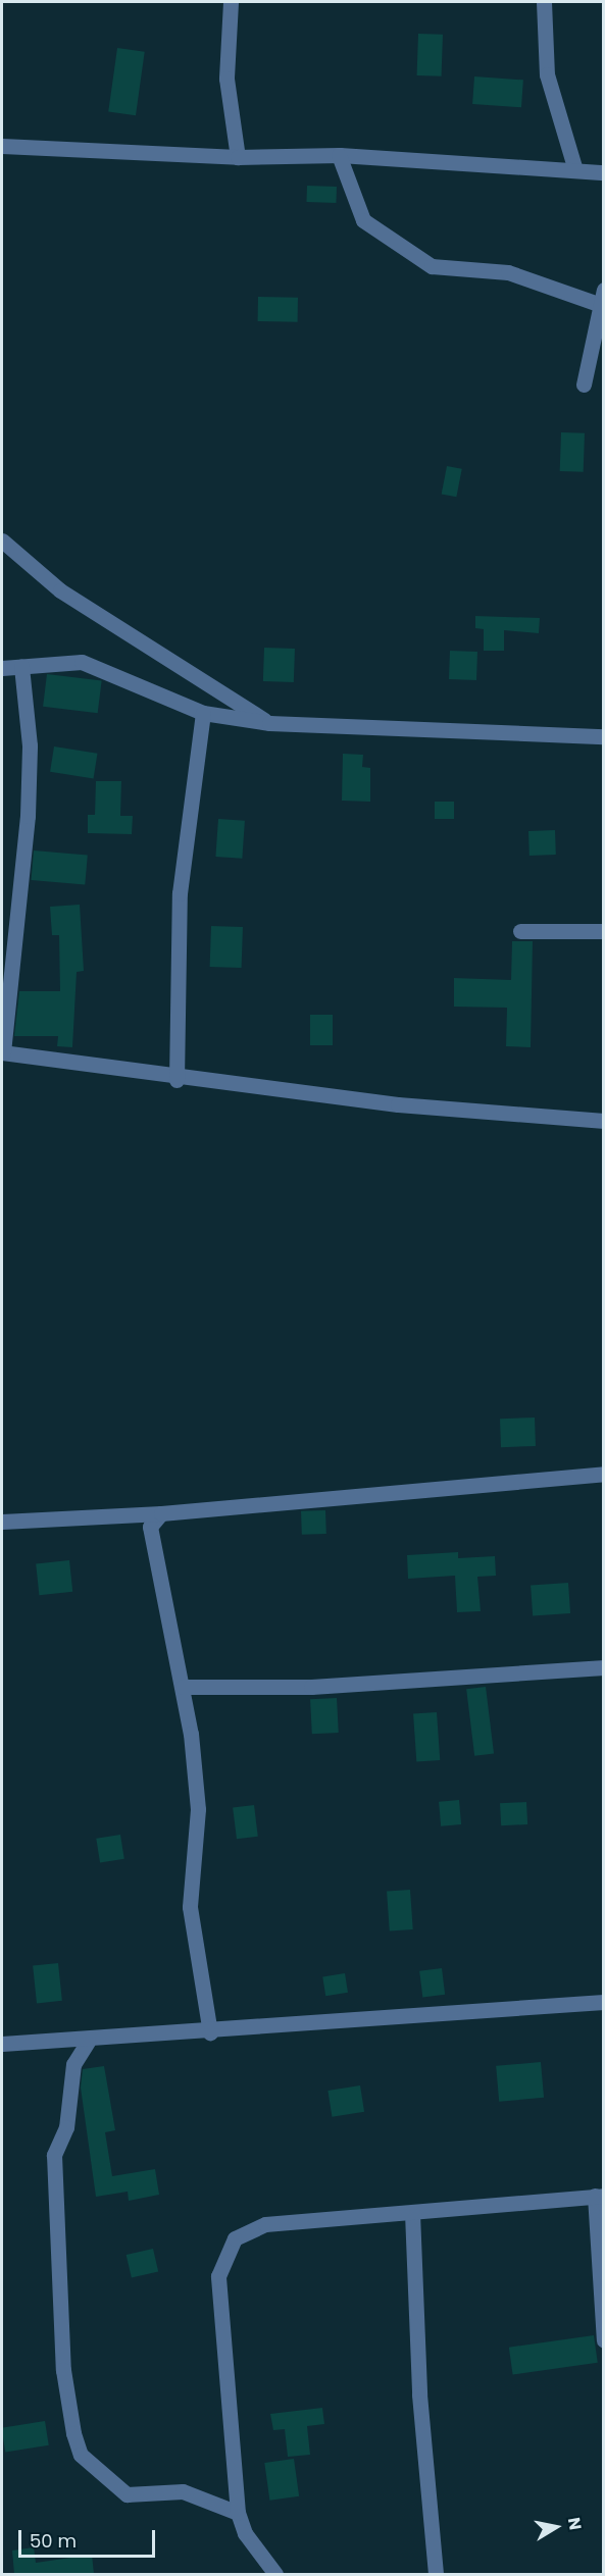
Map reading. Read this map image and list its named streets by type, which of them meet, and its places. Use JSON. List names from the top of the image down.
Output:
{
  "scale_bar": "50 m",
  "north": "right"
}
